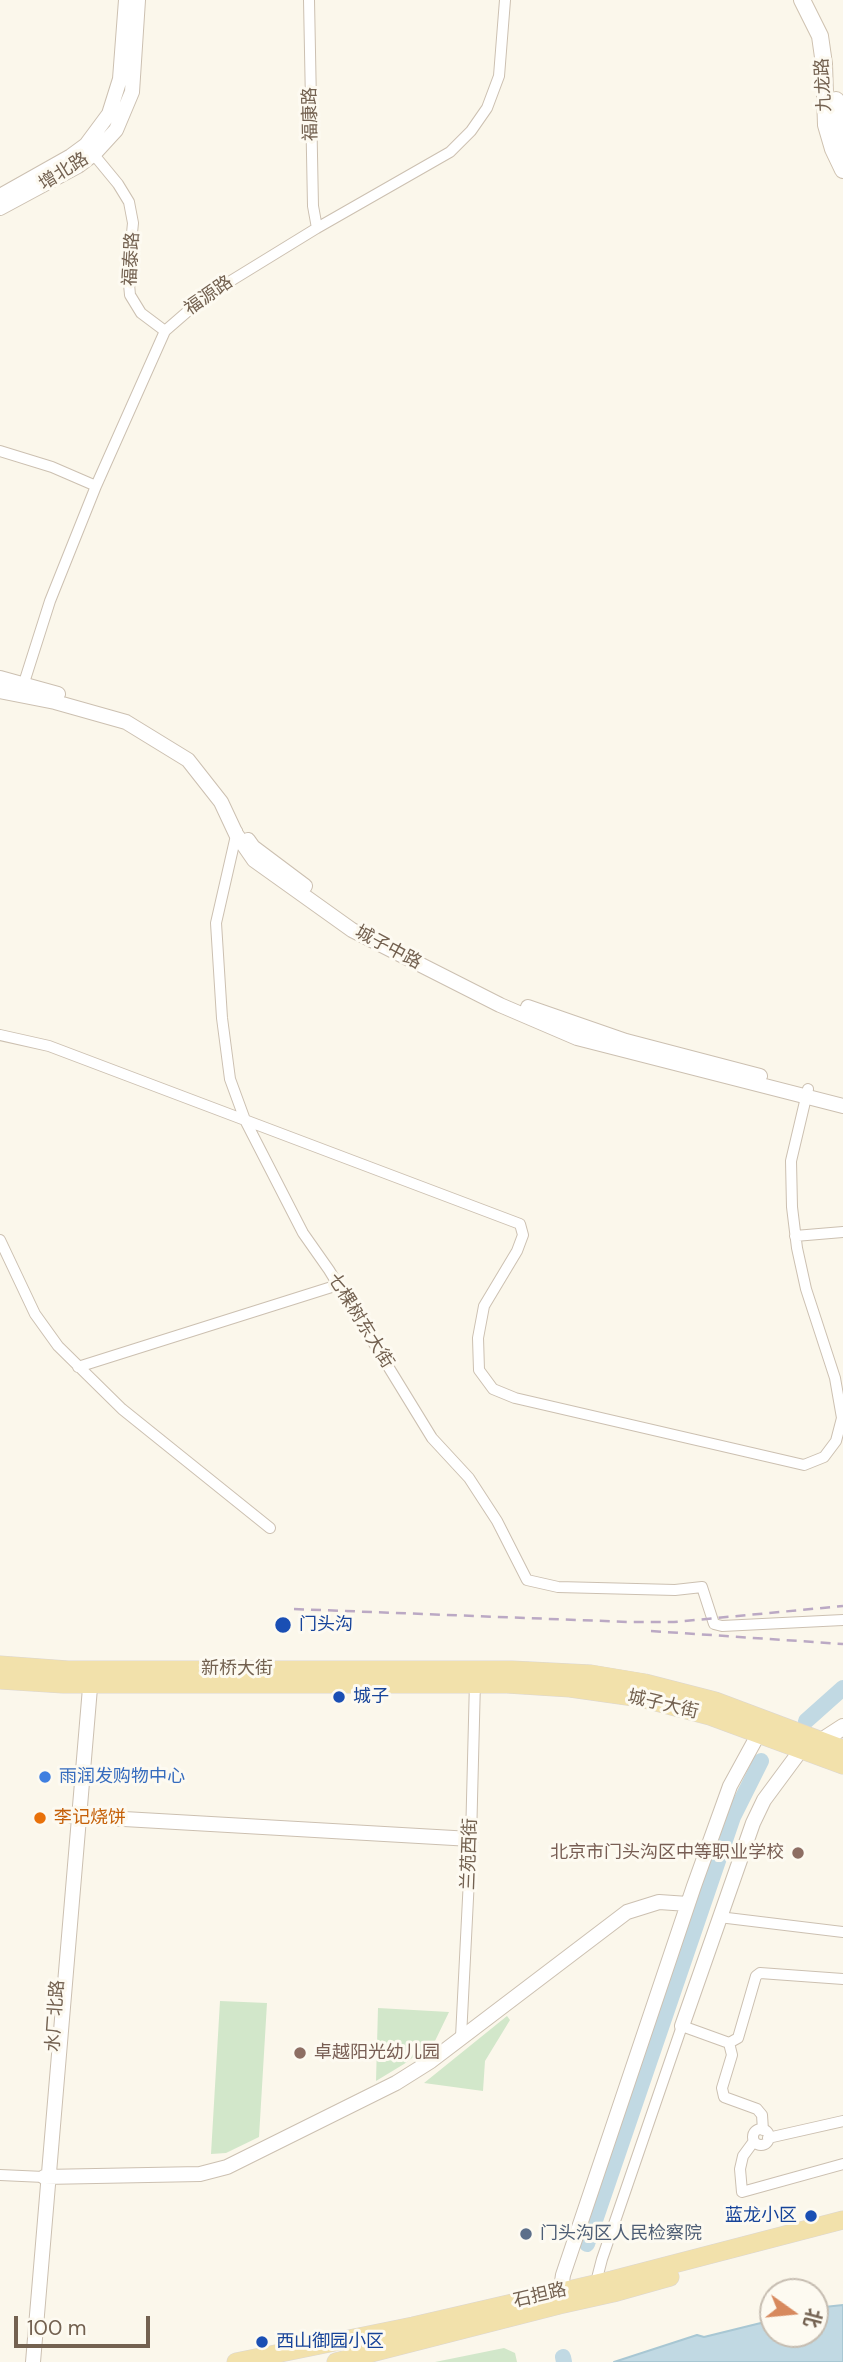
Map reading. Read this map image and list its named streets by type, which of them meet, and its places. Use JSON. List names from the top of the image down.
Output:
{
  "streets": {
    "main road": [
      "九龙路",
      "新桥大街",
      "城子大街",
      "石担路"
    ],
    "street": [
      "福康路",
      "增北路",
      "福泰路",
      "福源路",
      "城子中路",
      "七棵树东大街",
      "兰苑西街",
      "水厂北路"
    ]
  },
  "crossings": [
    ["福康路", "福源路"],
    ["增北路", "福泰路"],
    ["福泰路", "福源路"],
    ["福源路", "城子中路"],
    ["城子中路", "七棵树东大街"],
    ["新桥大街", "城子大街"],
    ["新桥大街", "兰苑西街"],
    ["新桥大街", "水厂北路"],
    ["城子大街", "兰苑西街"]
  ],
  "places": [
    "门头沟",
    "城子",
    "雨润发购物中心",
    "李记烧饼",
    "北京市门头沟区中等职业学校",
    "卓越阳光幼儿园",
    "蓝龙小区",
    "门头沟区人民检察院",
    "西山御园小区"
  ],
  "scale_bar": "100 m",
  "north": "right"
}
